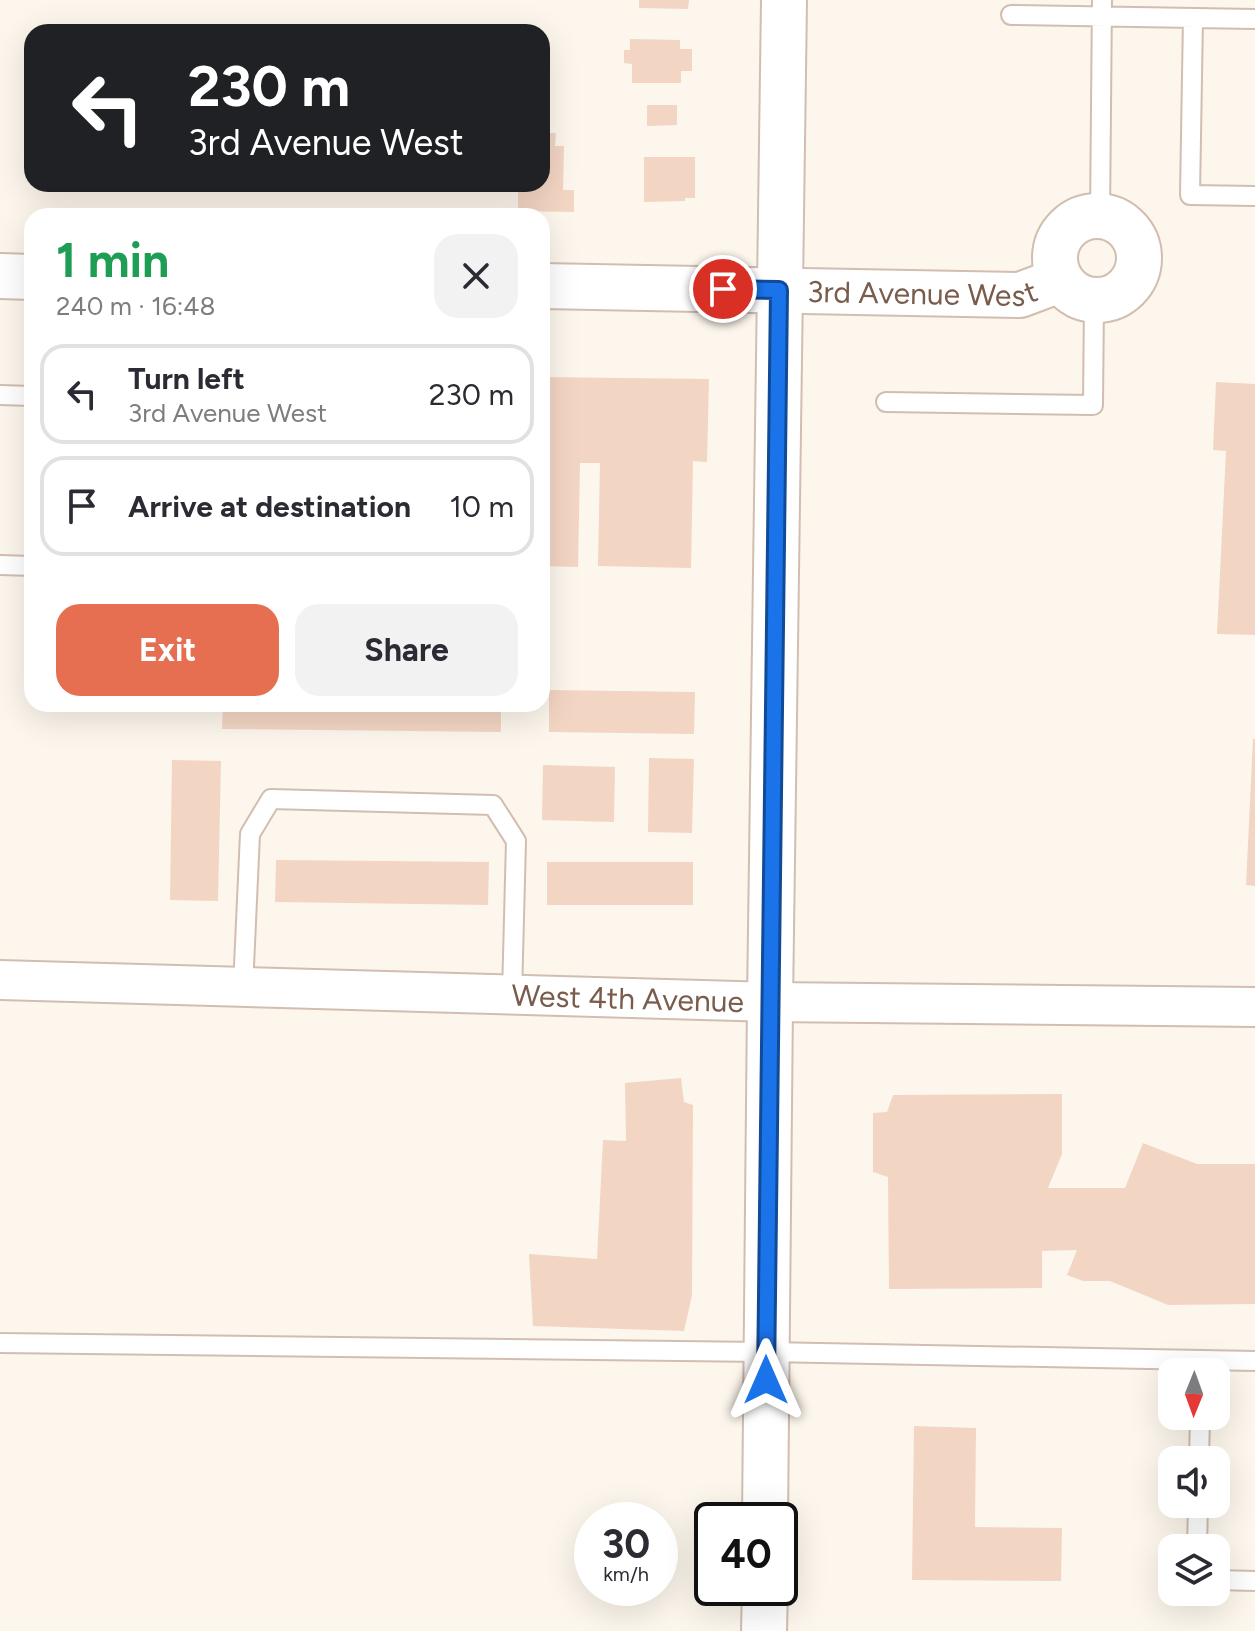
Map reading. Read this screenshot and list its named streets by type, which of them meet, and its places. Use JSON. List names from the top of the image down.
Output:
{
  "streets": {
    "street": ["3rd Avenue West", "West 4th Avenue"]
  },
  "north": "bottom",
  "page": {
    "turn": ["230 m", "3rd Avenue West"],
    "heading": ["1 min", "240 m · 16:48"],
    "list": [
      {
        "name": "Turn left",
        "note": "3rd Avenue West",
        "value": "230 m"
      },
      {
        "name": "Arrive at destination",
        "value": "10 m"
      }
    ],
    "buttons": ["Exit", "Share"],
    "speed": "30 km/h",
    "limit": "40"
  }
}
